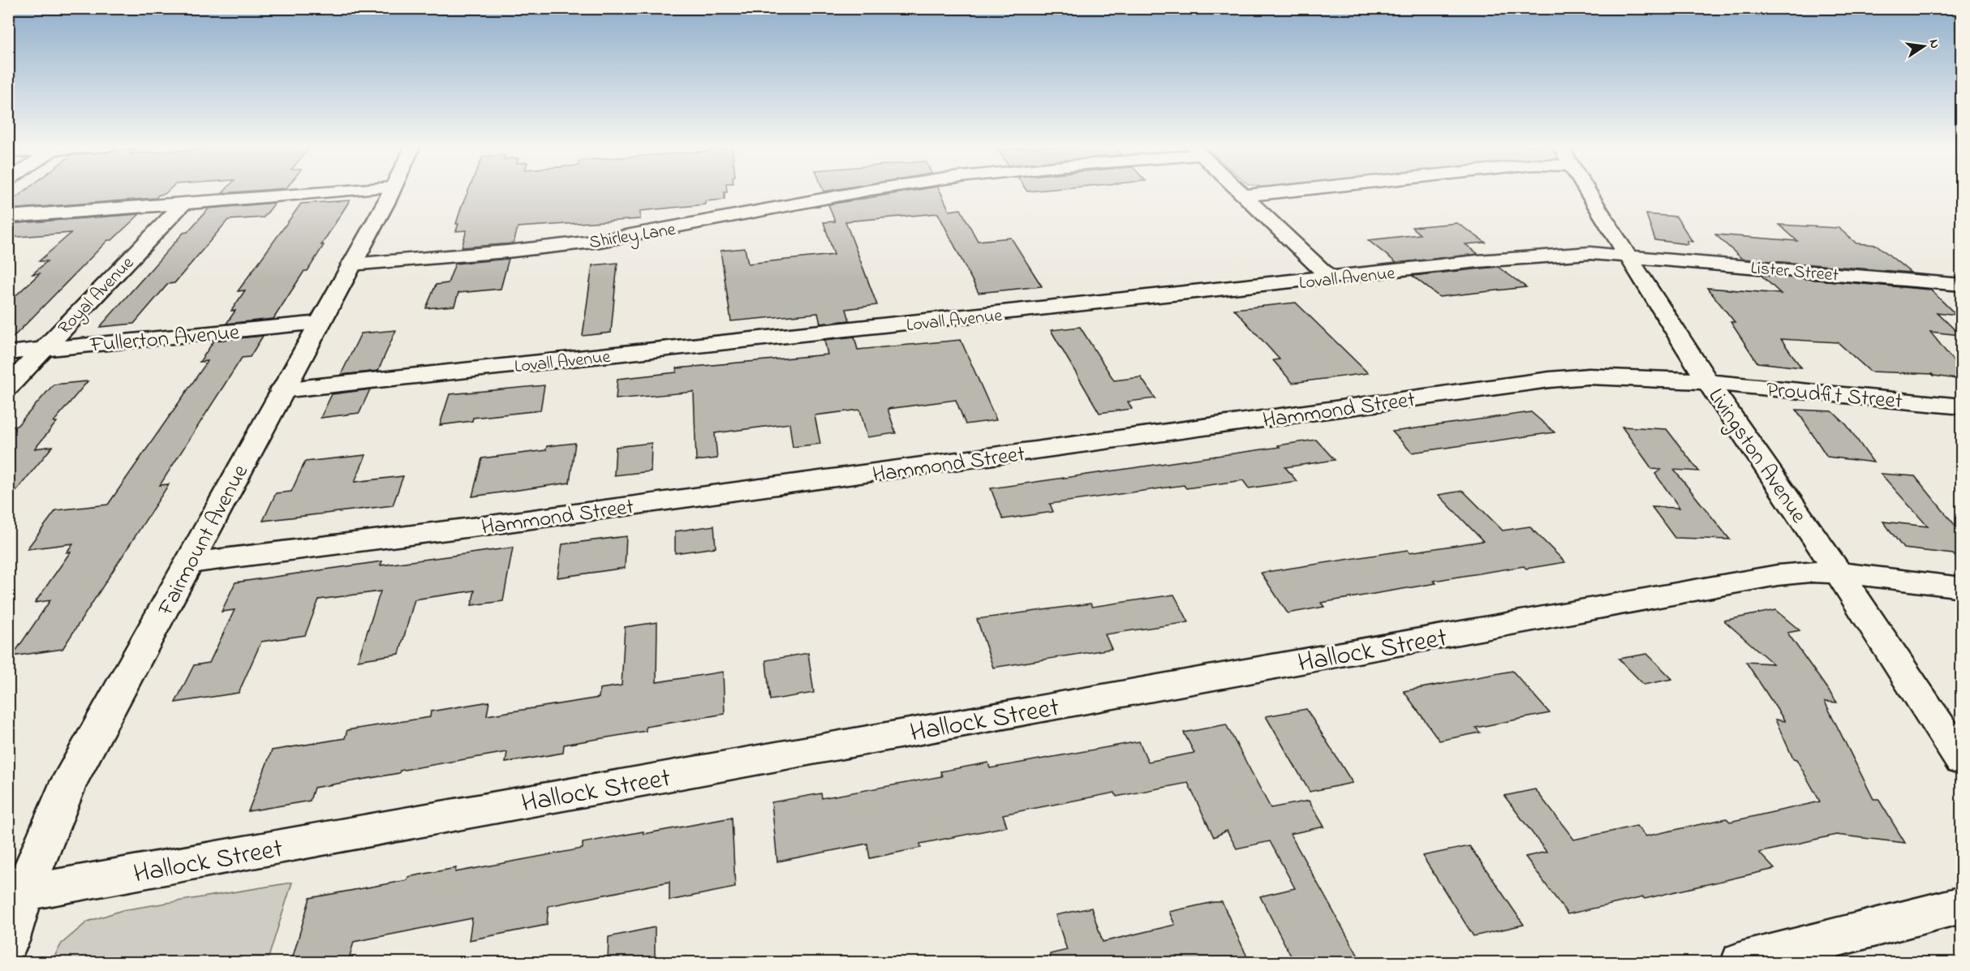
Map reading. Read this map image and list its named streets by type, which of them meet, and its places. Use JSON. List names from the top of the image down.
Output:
{
  "streets": {
    "street": [
      "Shirley Lane",
      "Lister Street",
      "Lovall Avenue",
      "Royal Avenue",
      "Fullerton Avenue",
      "Proudfit Street",
      "Hammond Street",
      "Livingston Avenue",
      "Fairmount Avenue",
      "Hallock Street"
    ]
  },
  "crossings": [
    ["Shirley Lane", "Fairmount Avenue"],
    ["Lister Street", "Lovall Avenue"],
    ["Lister Street", "Livingston Avenue"],
    ["Lovall Avenue", "Livingston Avenue"],
    ["Lovall Avenue", "Fairmount Avenue"],
    ["Royal Avenue", "Fullerton Avenue"],
    ["Fullerton Avenue", "Fairmount Avenue"],
    ["Proudfit Street", "Hammond Street"],
    ["Proudfit Street", "Livingston Avenue"],
    ["Hammond Street", "Livingston Avenue"],
    ["Hammond Street", "Fairmount Avenue"],
    ["Livingston Avenue", "Hallock Street"],
    ["Fairmount Avenue", "Hallock Street"]
  ],
  "north": "right"
}
